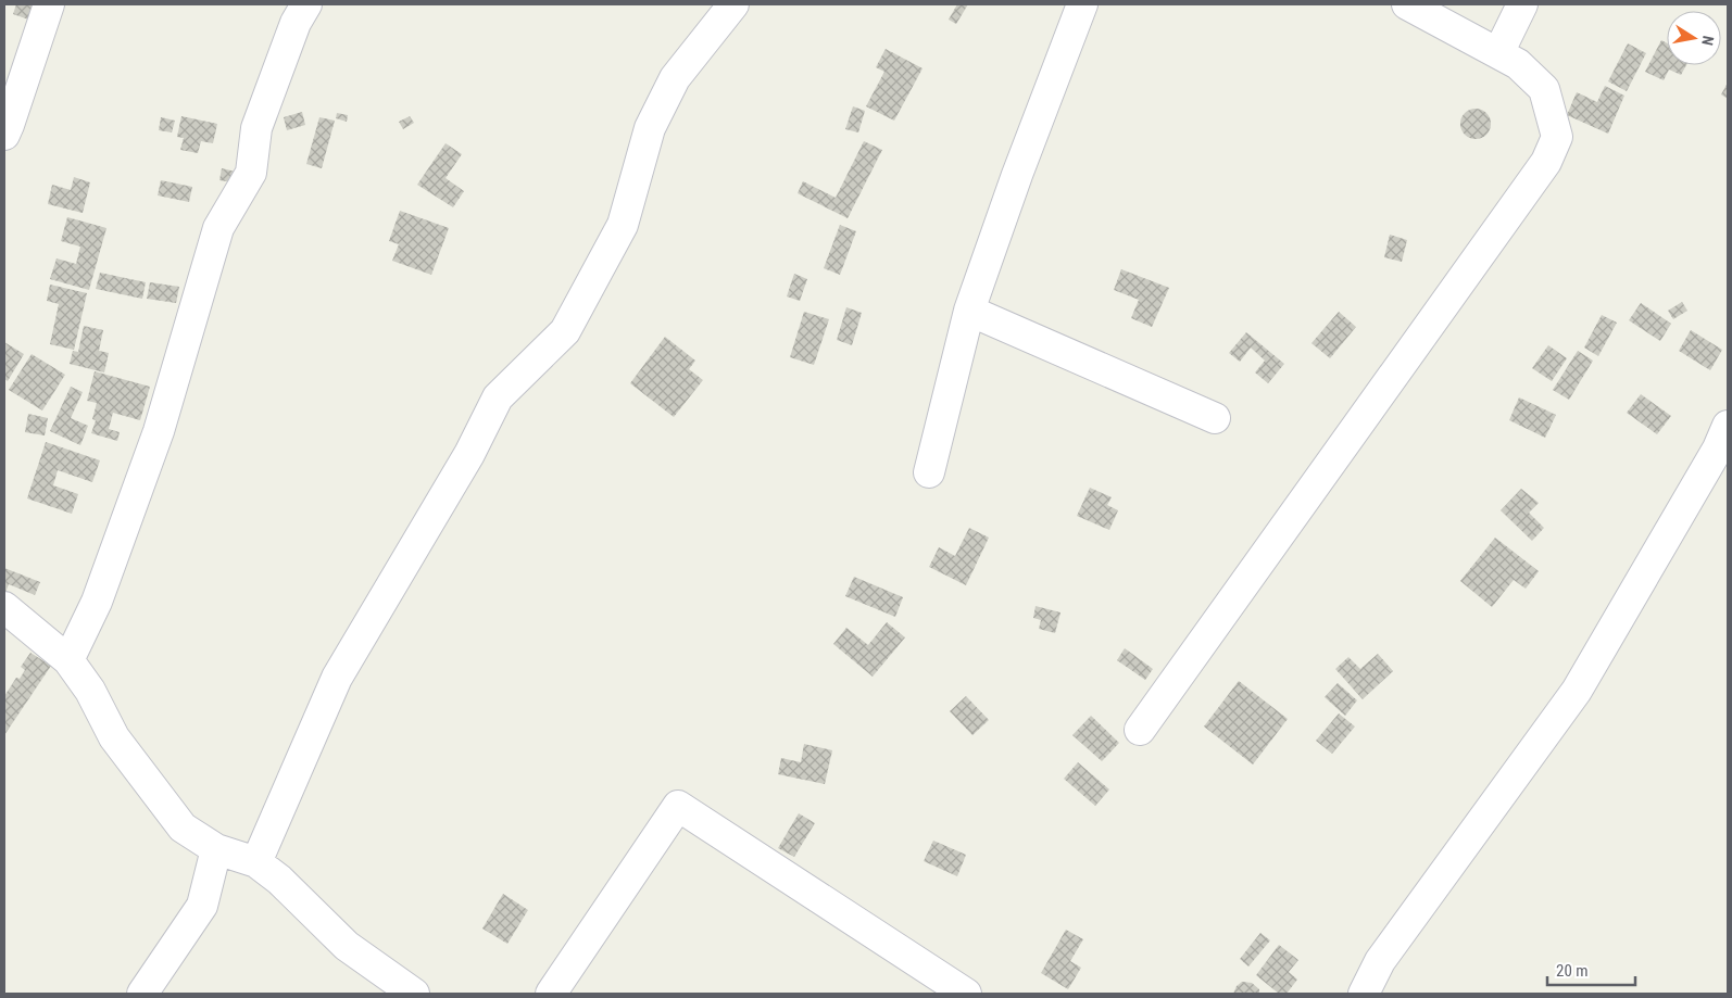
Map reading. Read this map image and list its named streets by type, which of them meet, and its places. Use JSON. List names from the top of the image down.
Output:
{
  "scale_bar": "20 m",
  "north": "right"
}
